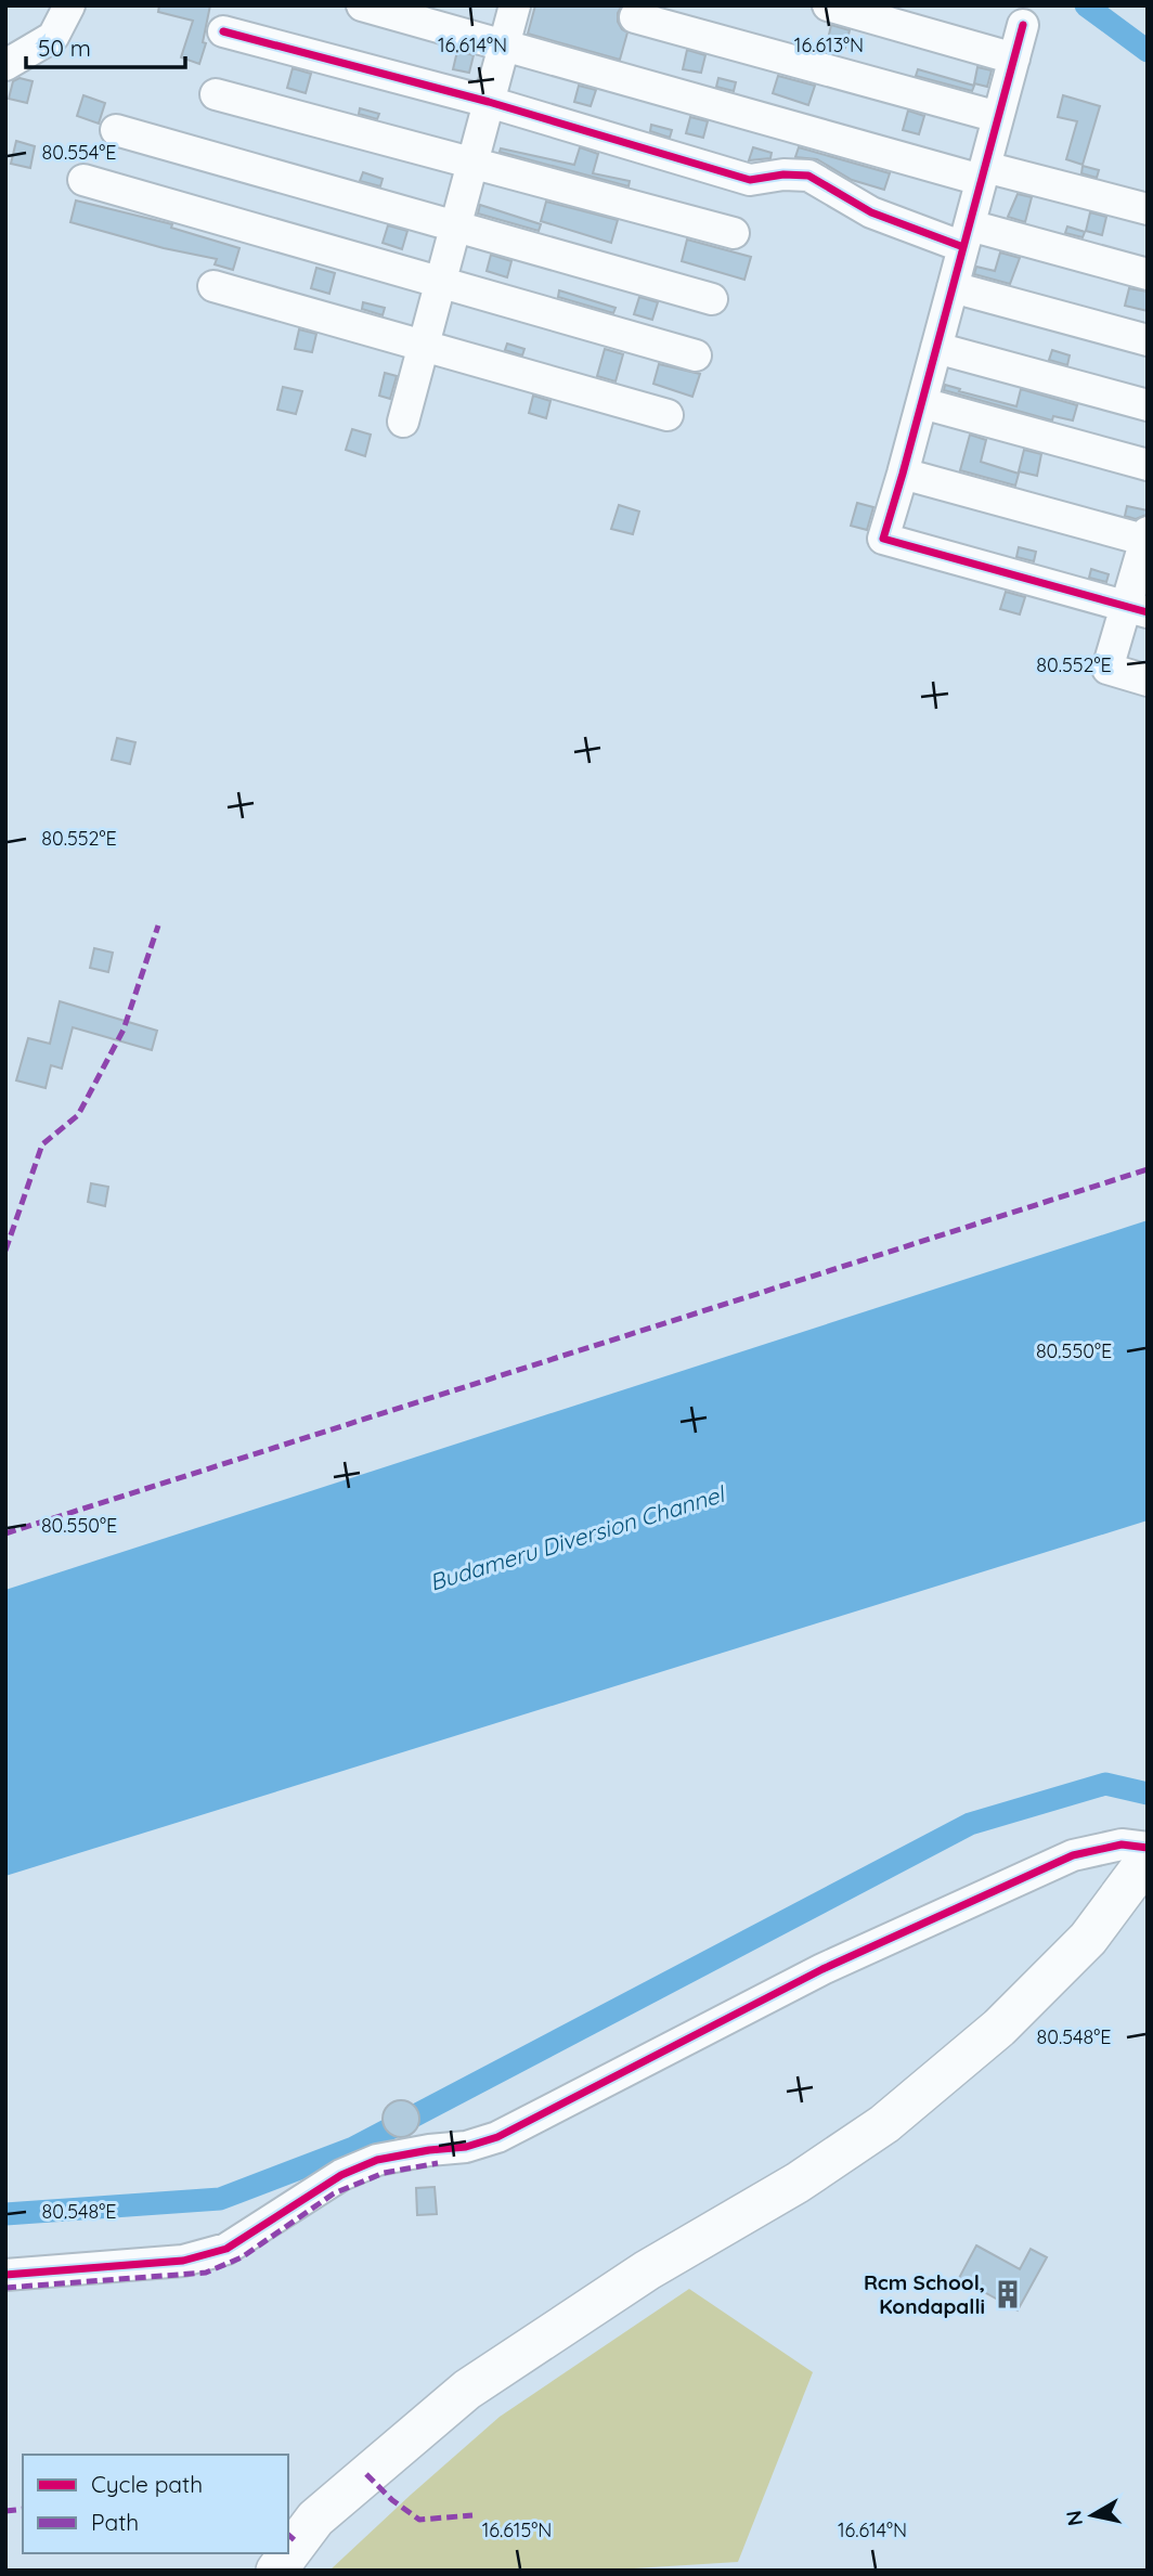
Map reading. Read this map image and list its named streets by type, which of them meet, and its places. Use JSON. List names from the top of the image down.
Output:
{
  "water": ["Budameru Diversion Channel"],
  "places": {
    "building": ["Rcm School, Kondapalli"]
  },
  "legend": ["Cycle path", "Path"],
  "scale_bar": "50 m",
  "north": "left",
  "coordinates": [
    "16.614°N",
    "16.613°N",
    "80.554°E",
    "80.552°E",
    "80.550°E",
    "80.548°E",
    "16.615°N"
  ]
}
